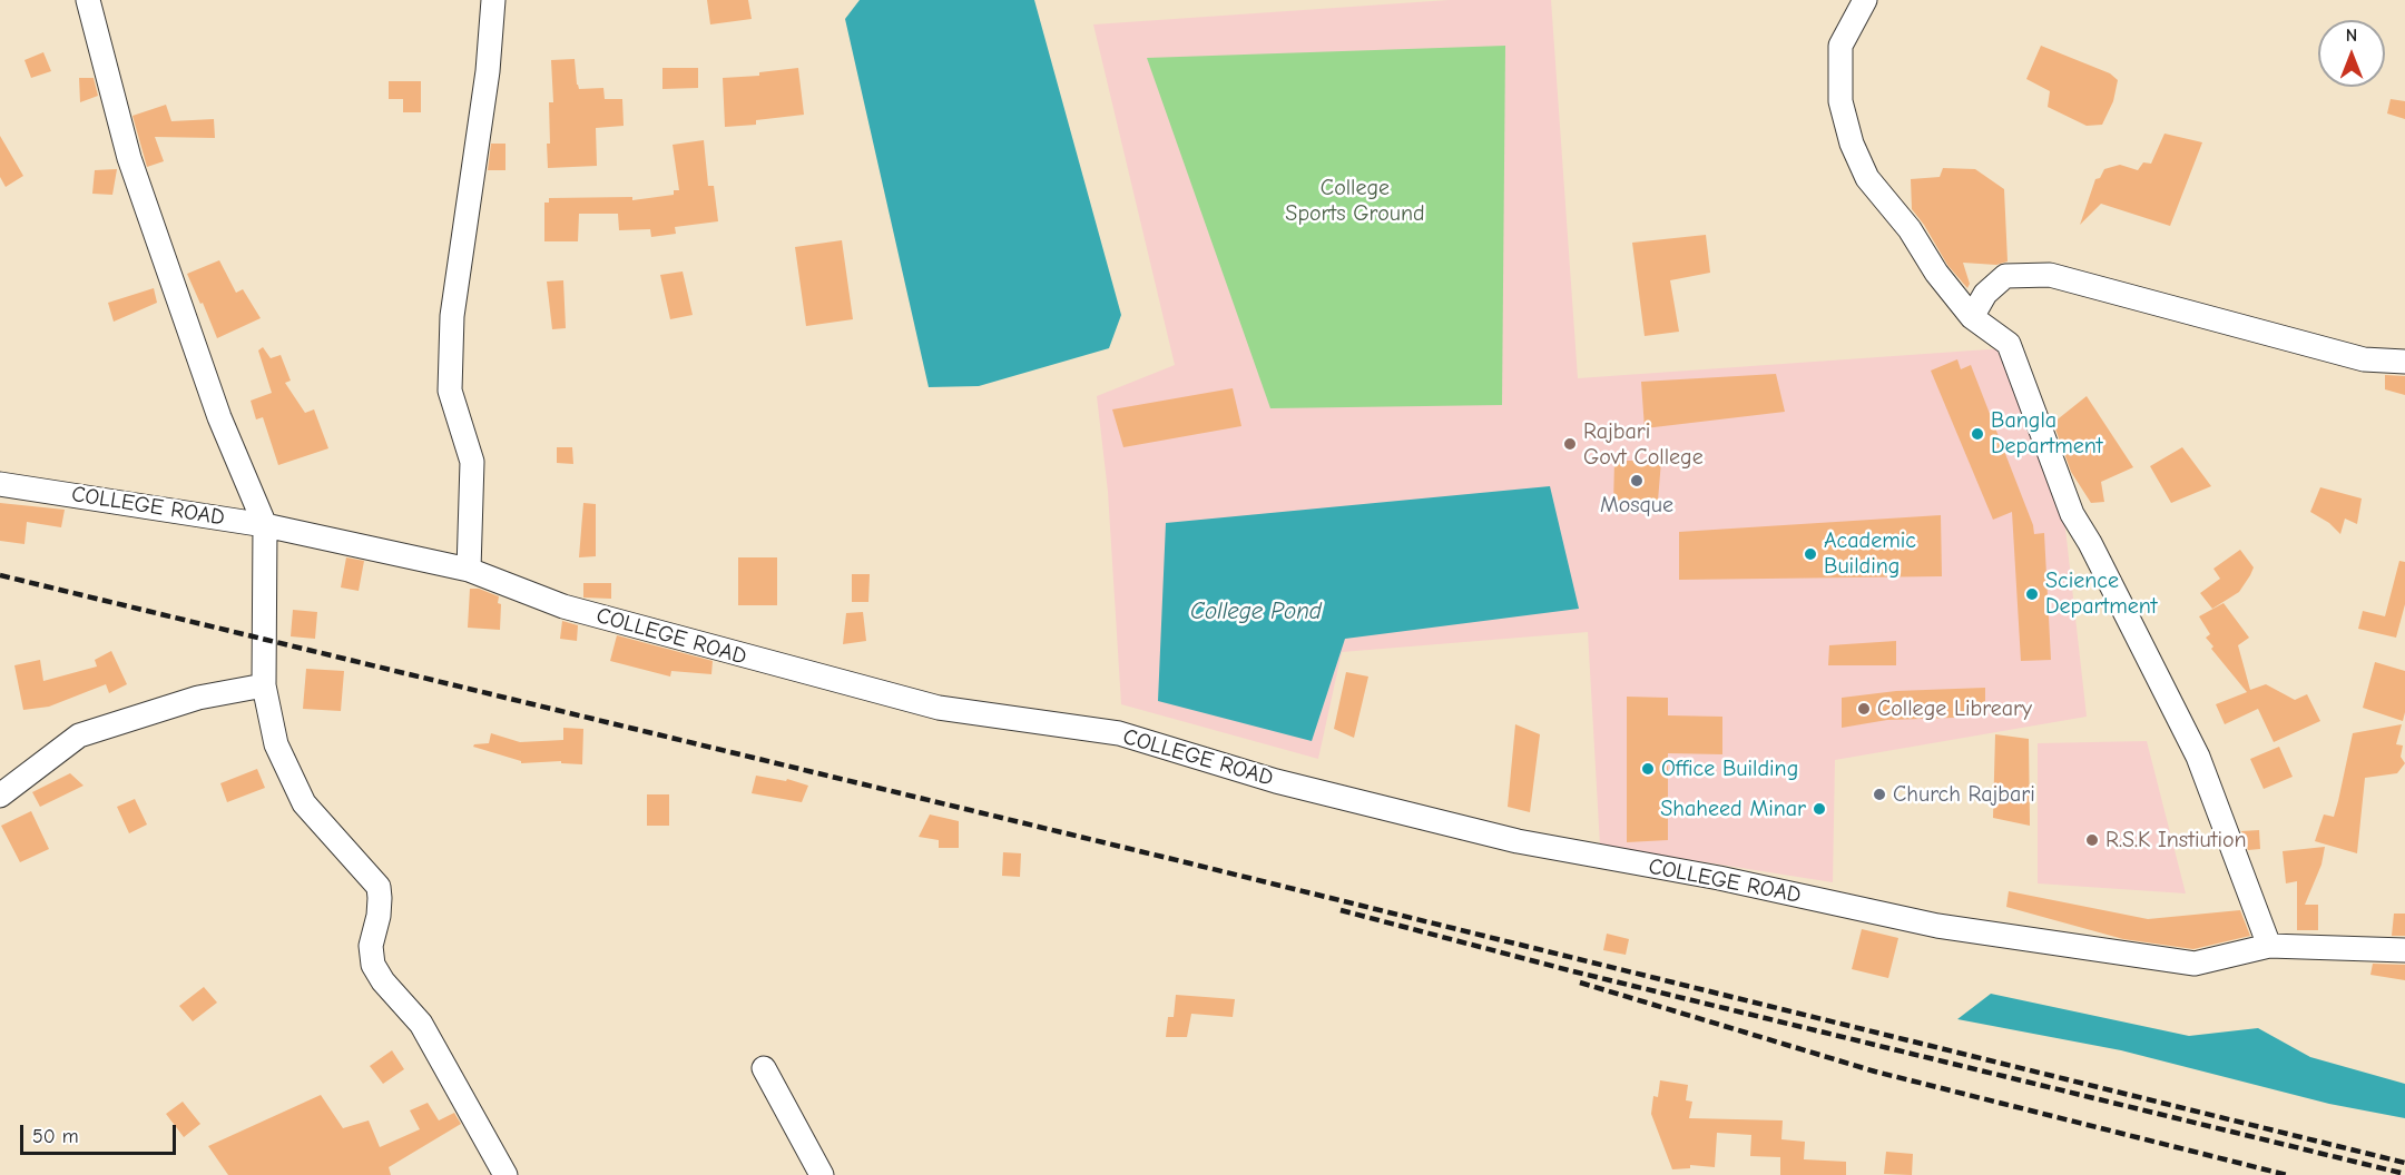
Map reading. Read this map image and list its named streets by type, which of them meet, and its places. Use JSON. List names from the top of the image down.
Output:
{
  "streets": {
    "street": ["COLLEGE ROAD"]
  },
  "water": ["College Pond"],
  "parks": ["College Sports Ground"],
  "places": [
    "Bangla Department",
    "Rajbari Govt College",
    "Mosque",
    "Academic Building",
    "Science Department",
    "College Libreary",
    "Office Building",
    "Church Rajbari",
    "Shaheed Minar",
    "R.S.K Instiution"
  ],
  "scale_bar": "50 m",
  "north": "top"
}
